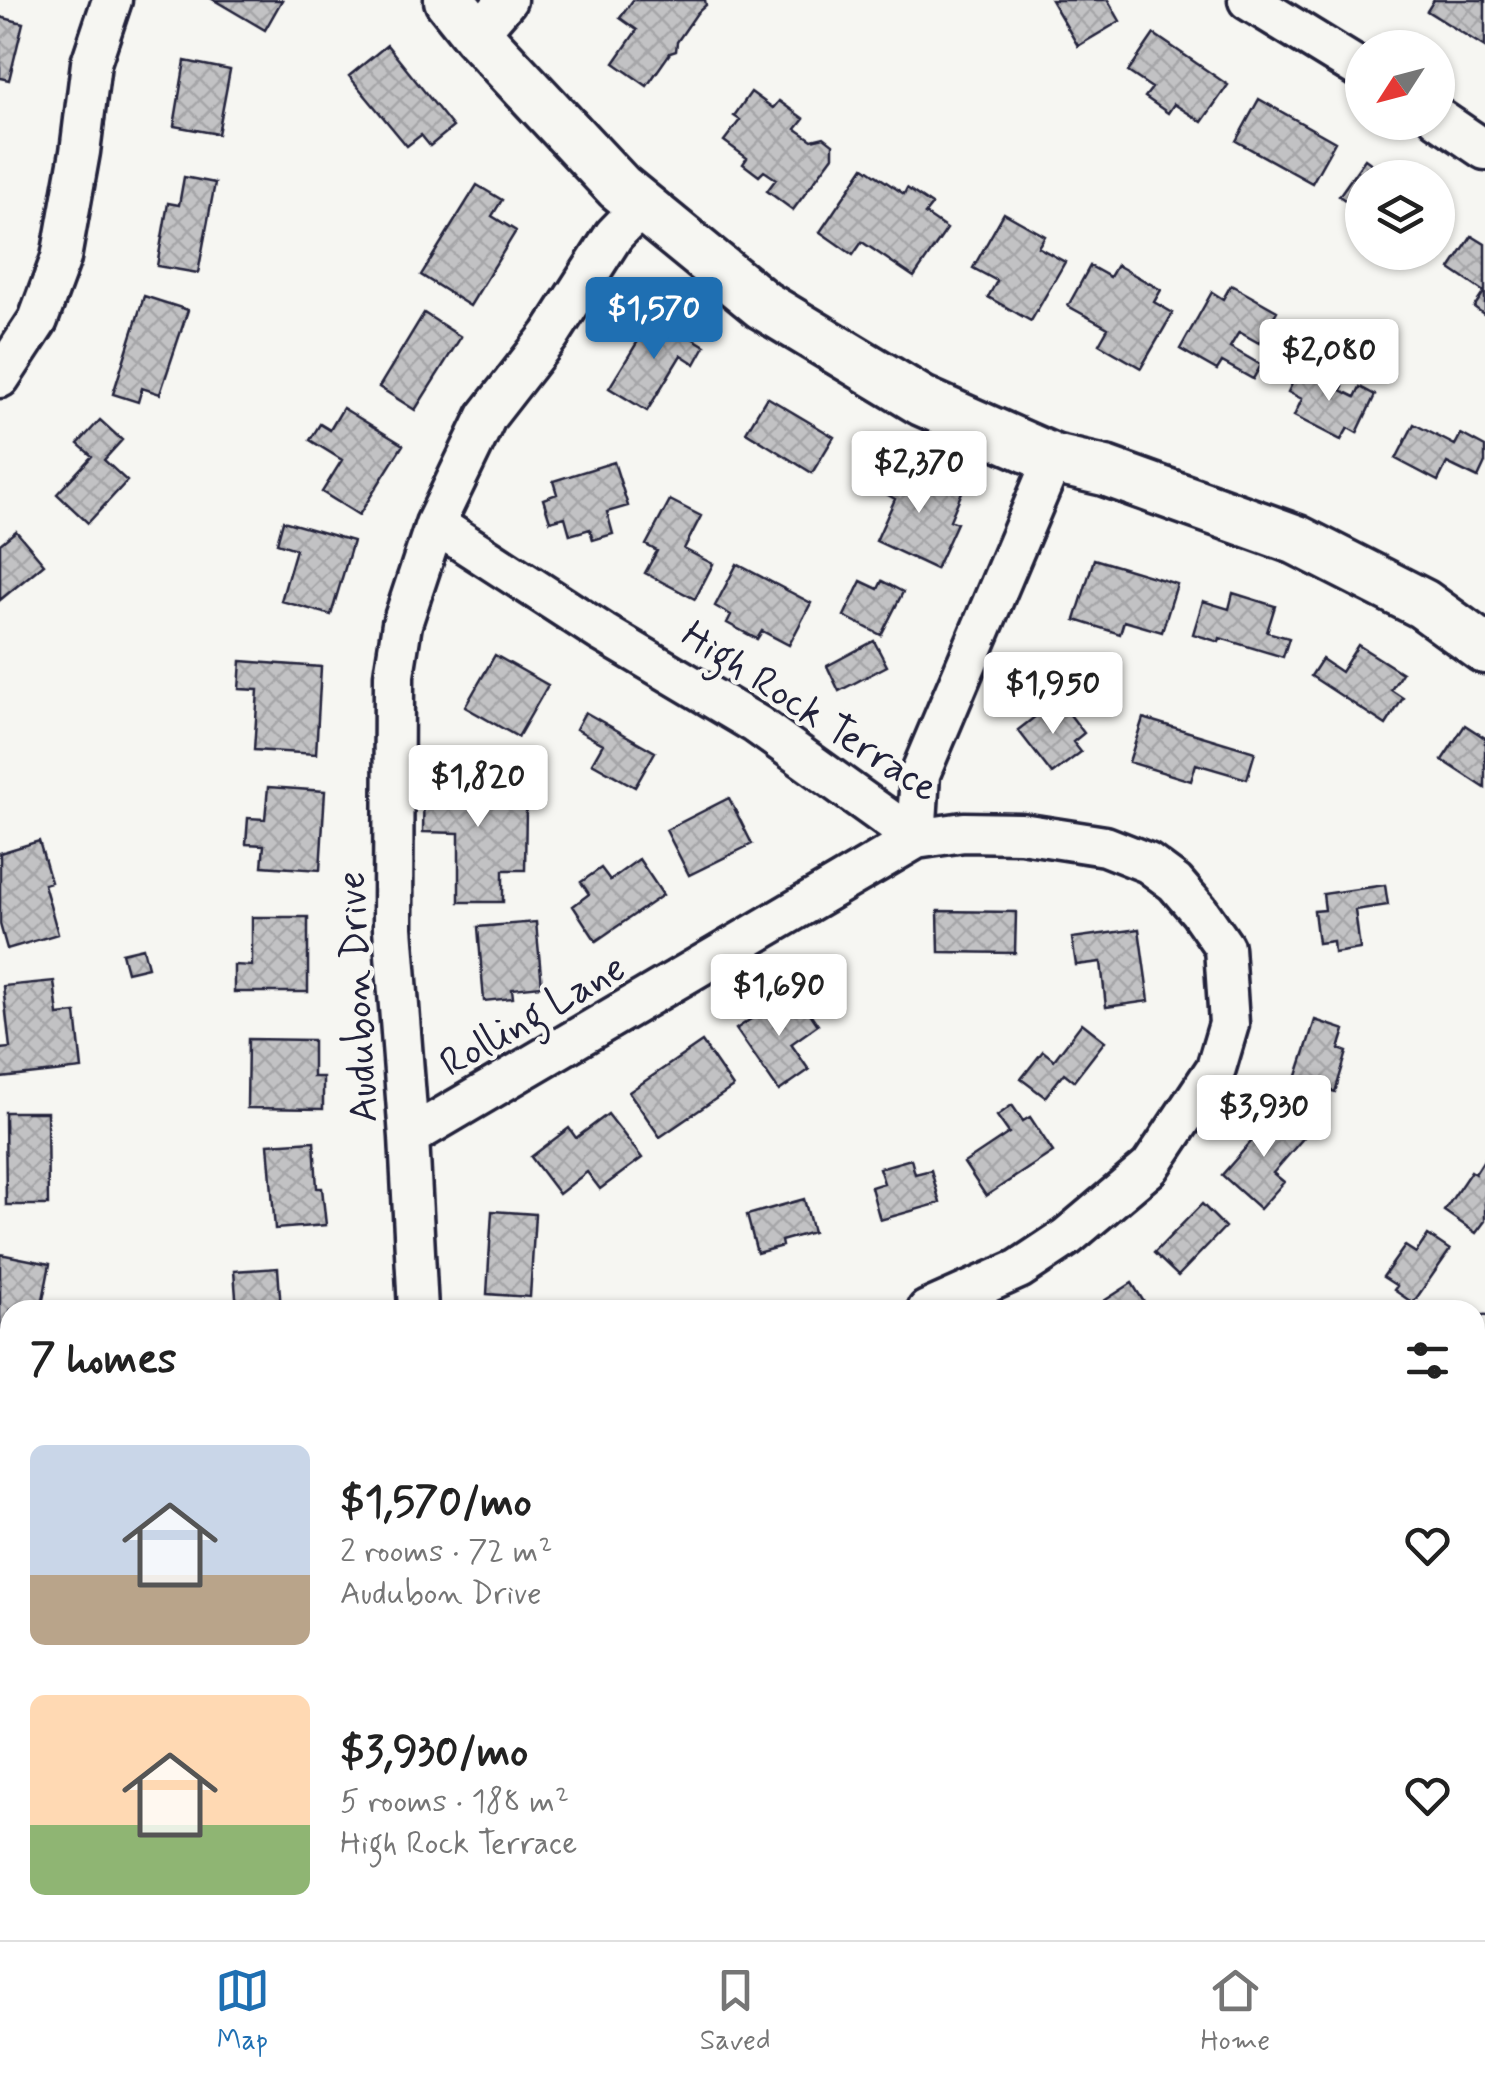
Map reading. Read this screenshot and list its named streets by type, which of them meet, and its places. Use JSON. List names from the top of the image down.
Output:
{
  "streets": {
    "street": ["High Rock Terrace", "Audubon Drive", "Rolling Lane"]
  },
  "crossings": [
    ["High Rock Terrace", "Audubon Drive"],
    ["High Rock Terrace", "Rolling Lane"],
    ["Audubon Drive", "Rolling Lane"]
  ],
  "north": "bottom left",
  "page": {
    "price": [
      "$1,570",
      "$2,080",
      "$2,370",
      "$1,950",
      "$1,820",
      "$1,690",
      "$3,930"
    ],
    "heading": "7 homes",
    "list": [
      {
        "name": "$1,570/mo",
        "note": "2 rooms · 72 m² · Audubon Drive"
      },
      {
        "name": "$3,930/mo",
        "note": "5 rooms · 188 m² · High Rock Terrace"
      }
    ],
    "tabs": ["Map", "Saved", "Home"]
  }
}
